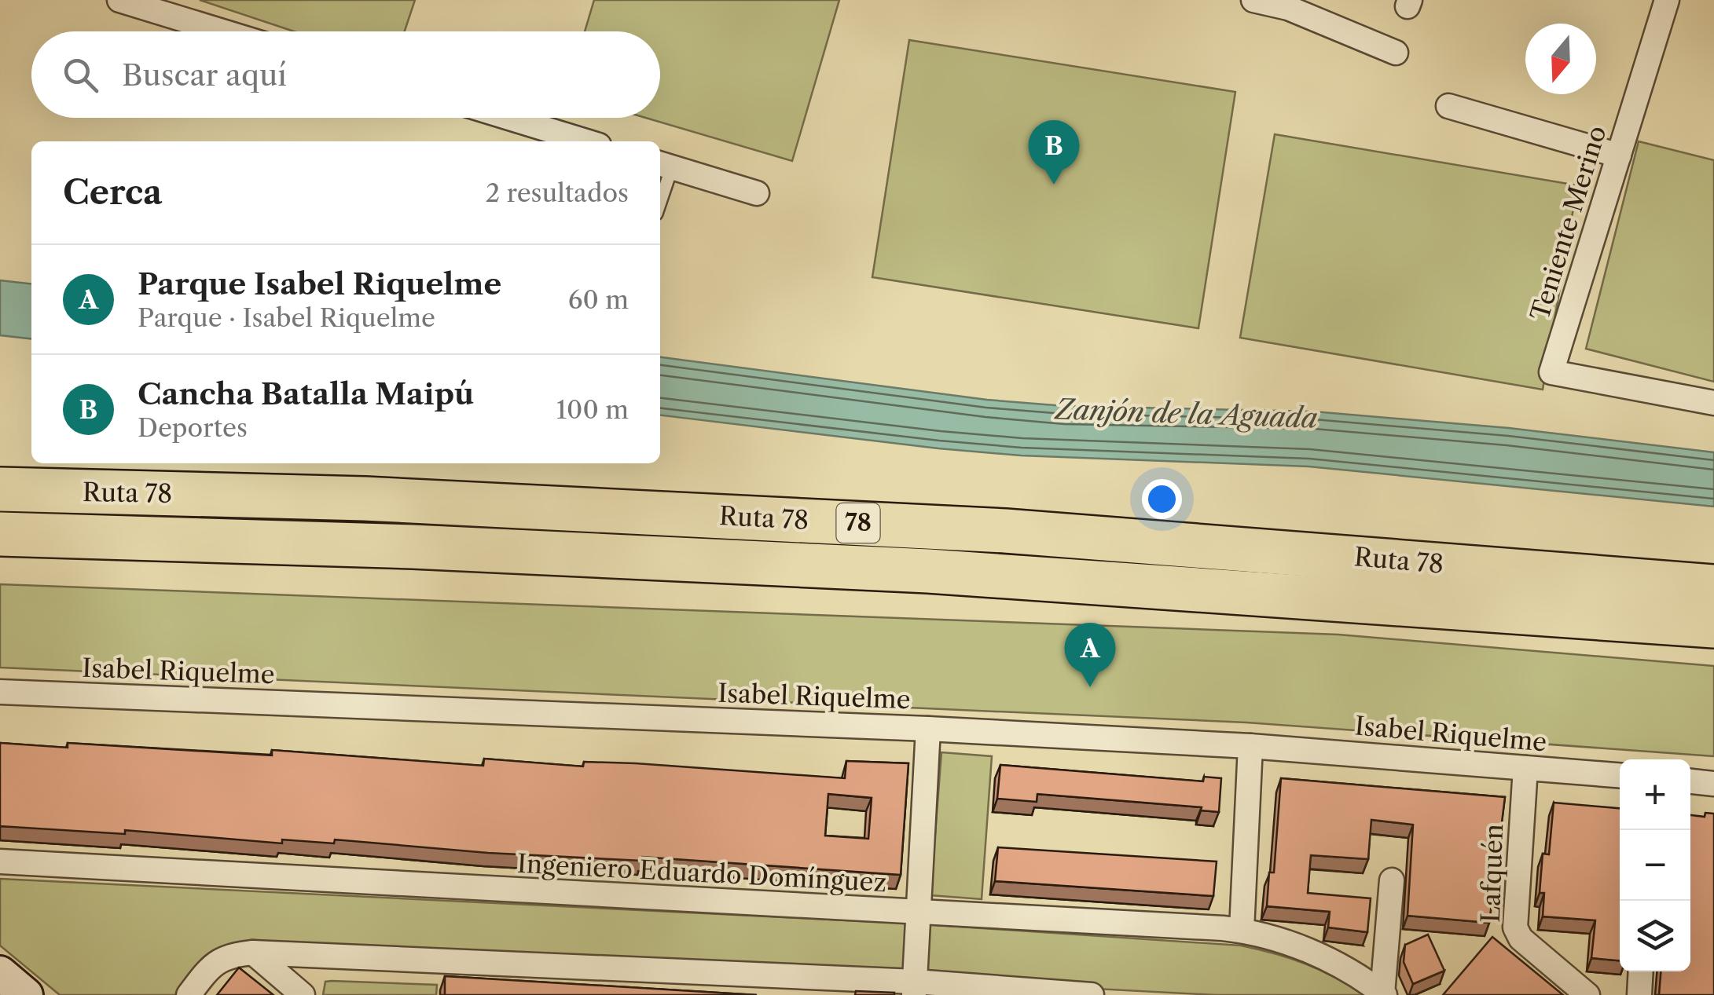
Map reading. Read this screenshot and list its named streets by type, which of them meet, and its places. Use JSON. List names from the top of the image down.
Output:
{
  "streets": {
    "highway": ["Ruta 78", "78"],
    "street": [
      "Teniente Merino",
      "Isabel Riquelme",
      "Ingeniero Eduardo Domínguez",
      "Lafquén"
    ]
  },
  "crossings": [
    ["Isabel Riquelme", "Lafquén"]
  ],
  "water": ["Zanjón de la Aguada"],
  "north": "bottom",
  "page": {
    "search": "Buscar aquí",
    "pins": ["B", "A"],
    "heading": ["Cerca", "2 resultados"],
    "list": [
      {
        "mark": "A",
        "name": "Parque Isabel Riquelme",
        "note": "Parque · Isabel Riquelme",
        "value": "60 m"
      },
      {
        "mark": "B",
        "name": "Cancha Batalla Maipú",
        "note": "Deportes",
        "value": "100 m"
      }
    ],
    "map_buttons": ["+", "−"]
  }
}
